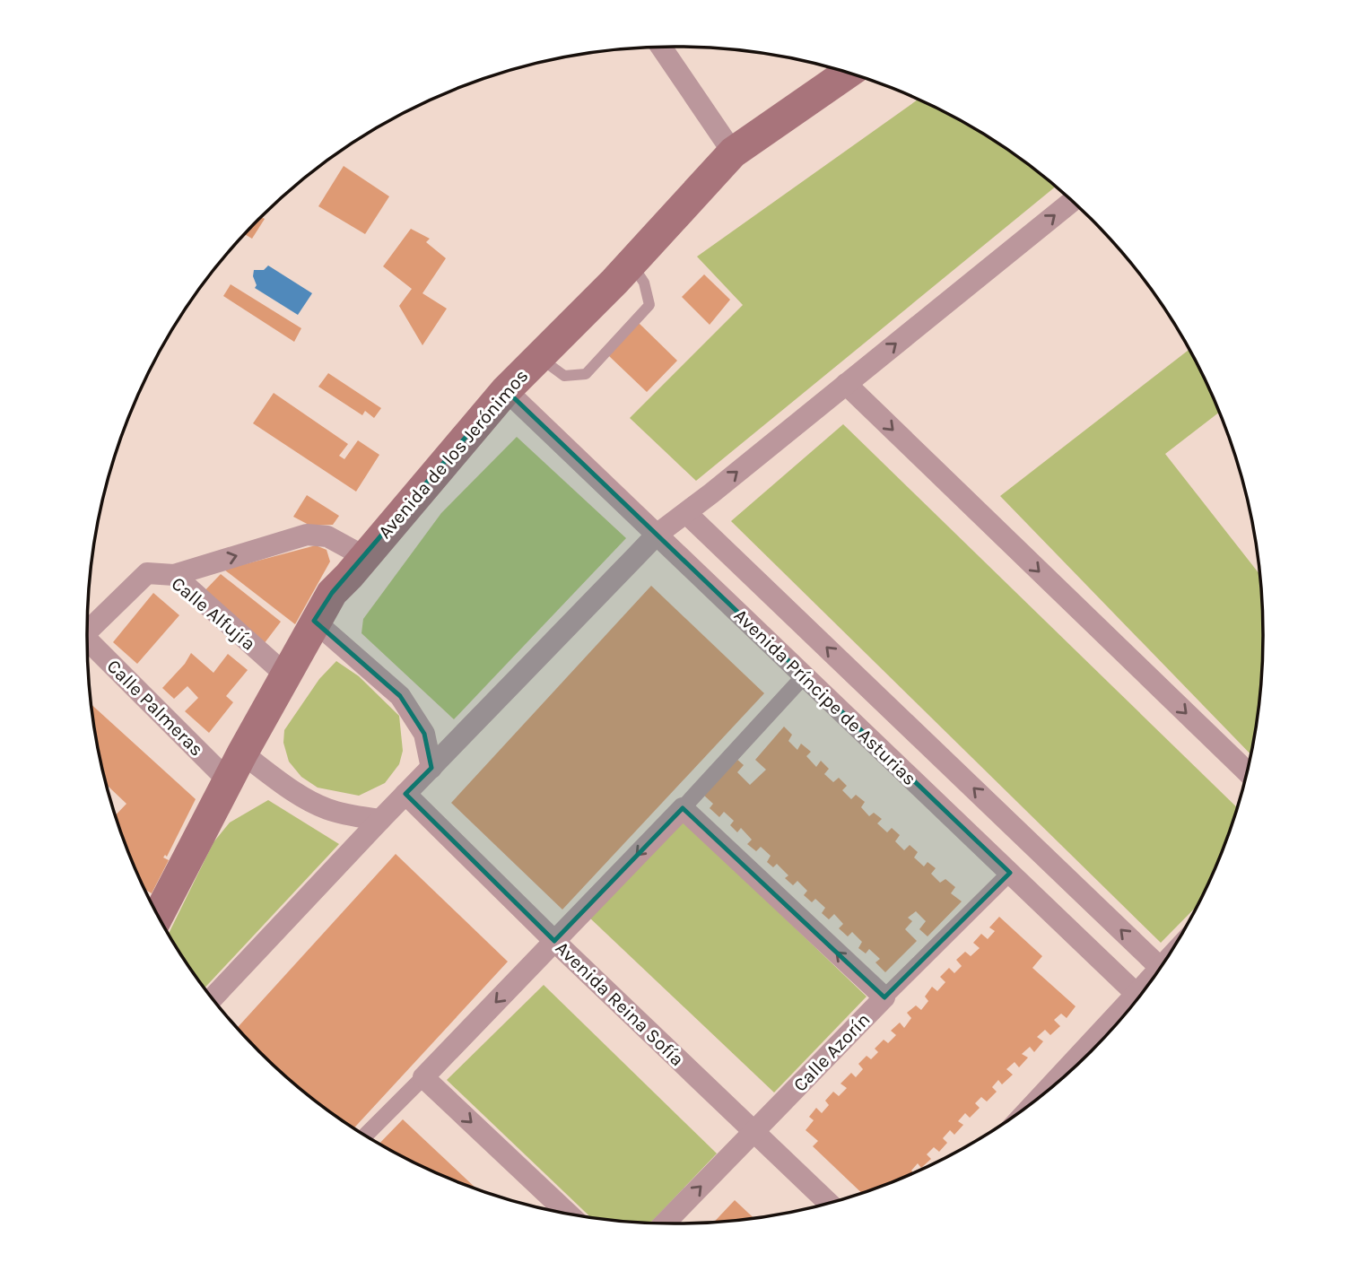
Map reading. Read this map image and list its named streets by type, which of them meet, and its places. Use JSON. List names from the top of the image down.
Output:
{
  "streets": {
    "main road": ["Avenida de los Jerónimos"],
    "street": [
      "Calle Alfujía",
      "Avenida Príncipe de Asturias",
      "Calle Palmeras",
      "Avenida Reina Sofía",
      "Calle Azorín"
    ]
  },
  "crossings": [
    ["Avenida de los Jerónimos", "Calle Alfujía"],
    ["Avenida de los Jerónimos", "Avenida Príncipe de Asturias"],
    ["Avenida de los Jerónimos", "Calle Palmeras"],
    ["Avenida Príncipe de Asturias", "Calle Azorín"],
    ["Avenida Reina Sofía", "Calle Azorín"]
  ]
}
